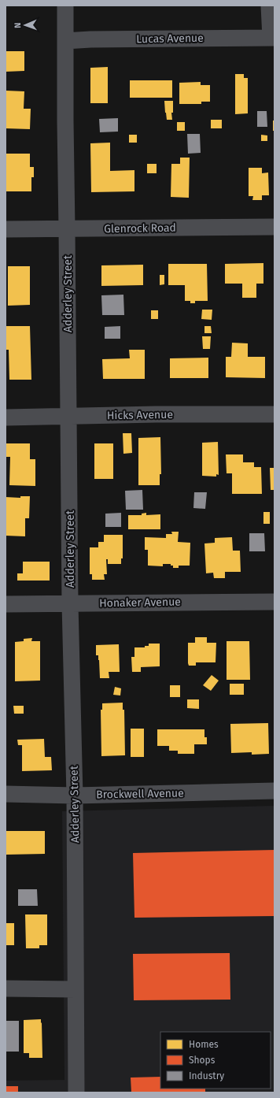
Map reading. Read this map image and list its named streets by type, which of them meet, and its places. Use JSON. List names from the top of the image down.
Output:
{
  "streets": {
    "street": [
      "Lucas Avenue",
      "Glenrock Road",
      "Adderley Street",
      "Hicks Avenue",
      "Honaker Avenue",
      "Brockwell Avenue"
    ]
  },
  "crossings": [
    ["Lucas Avenue", "Adderley Street"],
    ["Glenrock Road", "Adderley Street"],
    ["Adderley Street", "Hicks Avenue"],
    ["Adderley Street", "Honaker Avenue"],
    ["Adderley Street", "Brockwell Avenue"]
  ],
  "legend": ["Homes", "Shops", "Industry"],
  "north": "left"
}
